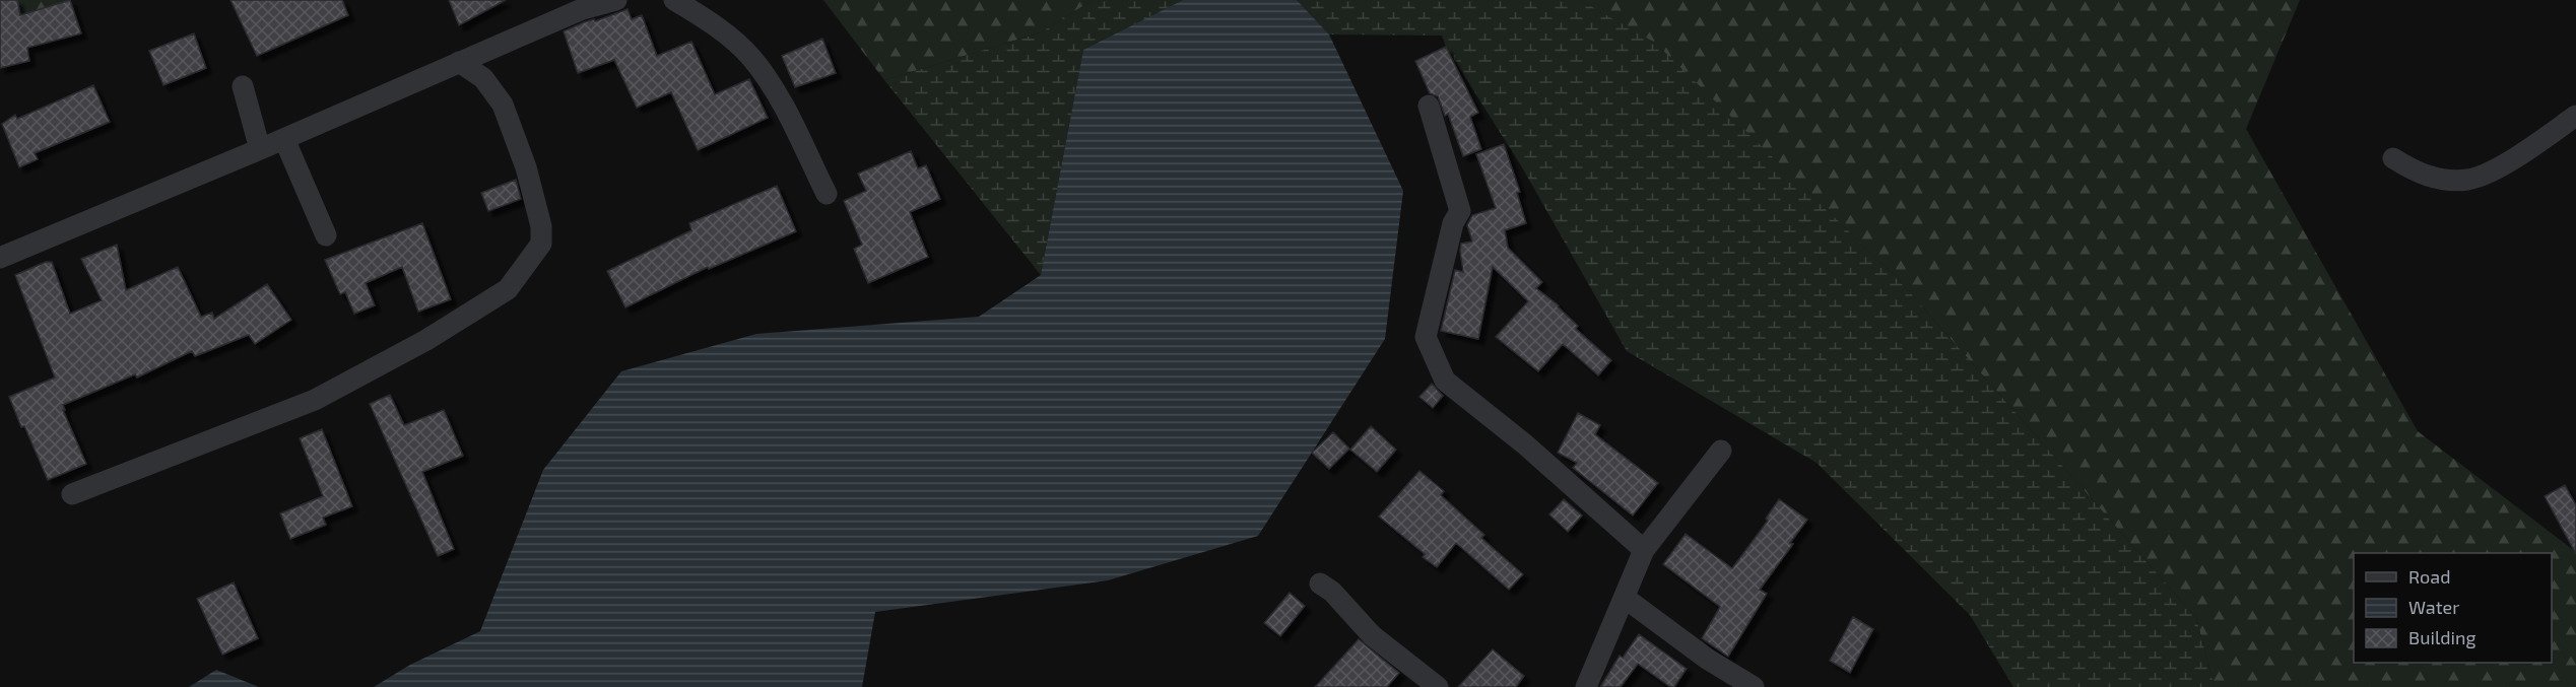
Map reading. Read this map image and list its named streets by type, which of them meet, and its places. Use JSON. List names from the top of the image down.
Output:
{
  "legend": ["Road", "Water", "Building"]
}
